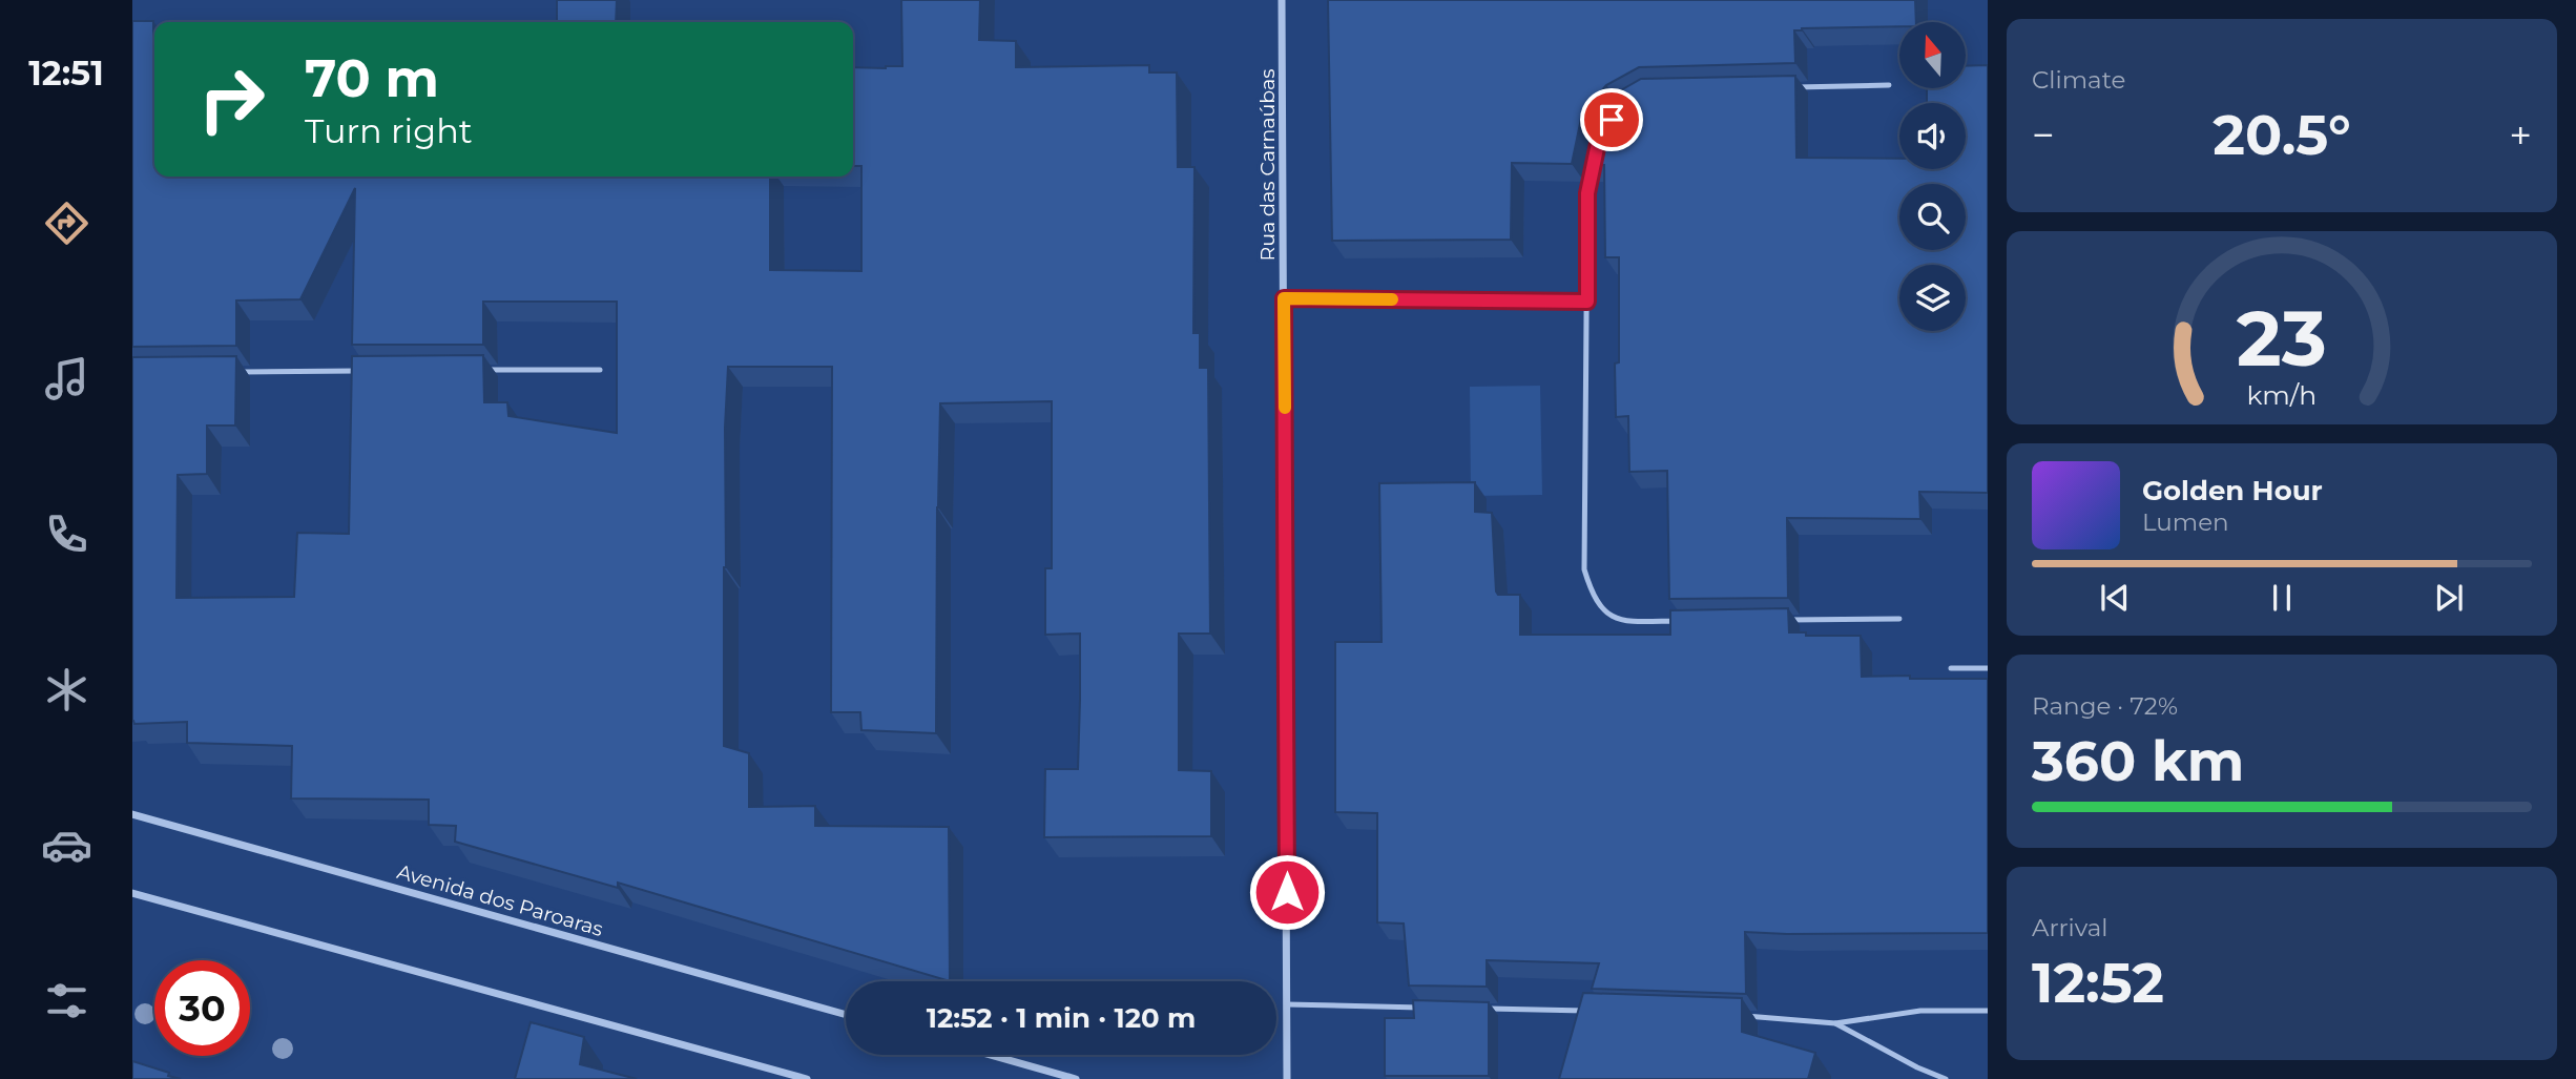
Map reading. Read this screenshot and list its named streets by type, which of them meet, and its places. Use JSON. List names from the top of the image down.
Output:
{
  "streets": {
    "street": ["Rua das Carnaúbas", "Avenida dos Paroaras"]
  },
  "north": "top",
  "page": {
    "tabs": "12:51",
    "tile": [
      "Climate",
      ["Range · 72%", "360 km"],
      ["Arrival", "12:52"]
    ],
    "turn": ["70 m", "Turn right"],
    "heat": ["−", "20.5°", "+"],
    "song": ["Golden Hour", "Lumen"],
    "limit": "30",
    "trip": "12:52 · 1 min · 120 m",
    "gauge": ["23", "km/h"]
  }
}
